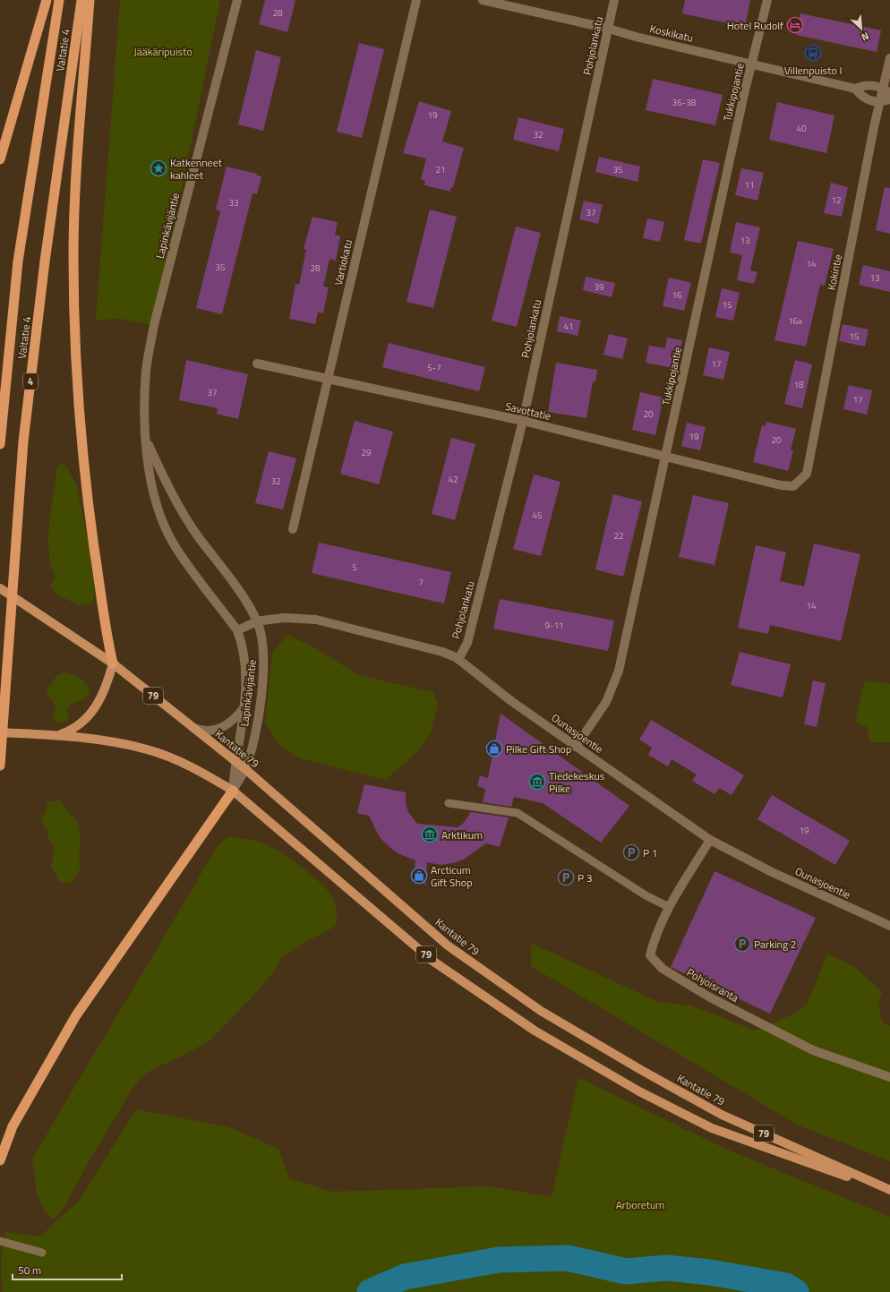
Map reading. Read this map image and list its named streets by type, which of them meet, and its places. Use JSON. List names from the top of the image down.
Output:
{
  "streets": {
    "highway": ["Valtatie 4", "4"],
    "main road": ["79", "Kantatie 79"],
    "street": [
      "Koskikatu",
      "Pohjolankatu",
      "Tukkipojantie",
      "Lapinkävijäntie",
      "Vartiokatu",
      "Kokintie",
      "Savottatie",
      "Ounasjoentie",
      "Pohjoisranta"
    ]
  },
  "crossings": [
    ["Koskikatu", "Pohjolankatu"],
    ["Koskikatu", "Tukkipojantie"],
    ["Koskikatu", "Kokintie"],
    ["Pohjolankatu", "Savottatie"],
    ["Pohjolankatu", "Ounasjoentie"],
    ["Tukkipojantie", "Savottatie"],
    ["Tukkipojantie", "Ounasjoentie"],
    ["Lapinkävijäntie", "Ounasjoentie"],
    ["Lapinkävijäntie", "Kantatie 79"],
    ["Vartiokatu", "Savottatie"],
    ["Kokintie", "Savottatie"],
    ["79", "Kantatie 79"],
    ["Ounasjoentie", "Pohjoisranta"]
  ],
  "parks": ["Jääkäripuisto", "Arboretum"],
  "places": {
    "hotel": ["Hotel Rudolf"],
    "bus stop": ["Villenpuisto I"],
    "place": ["Katkenneet kahleet"],
    "shop": ["Pilke Gift Shop", "Arcticum Gift Shop"],
    "museum": ["Tiedekeskus Pilke", "Arktikum"],
    "parking": ["P 1", "P 3", "Parking 2"]
  },
  "house_numbers": [
    "28",
    "36-38",
    "19",
    "40",
    "32",
    "21",
    "35",
    "11",
    "12",
    "33",
    "37",
    "13",
    "14",
    "35",
    "28",
    "13",
    "39",
    "16",
    "15",
    "16a",
    "41",
    "15",
    "17",
    "5-7",
    "18",
    "37",
    "17",
    "20",
    "19",
    "20",
    "29",
    "42",
    "32",
    "45",
    "22",
    "5",
    "7",
    "14",
    "9-11",
    "19"
  ],
  "scale_bar": "50 m",
  "north": "bottom right"
}
